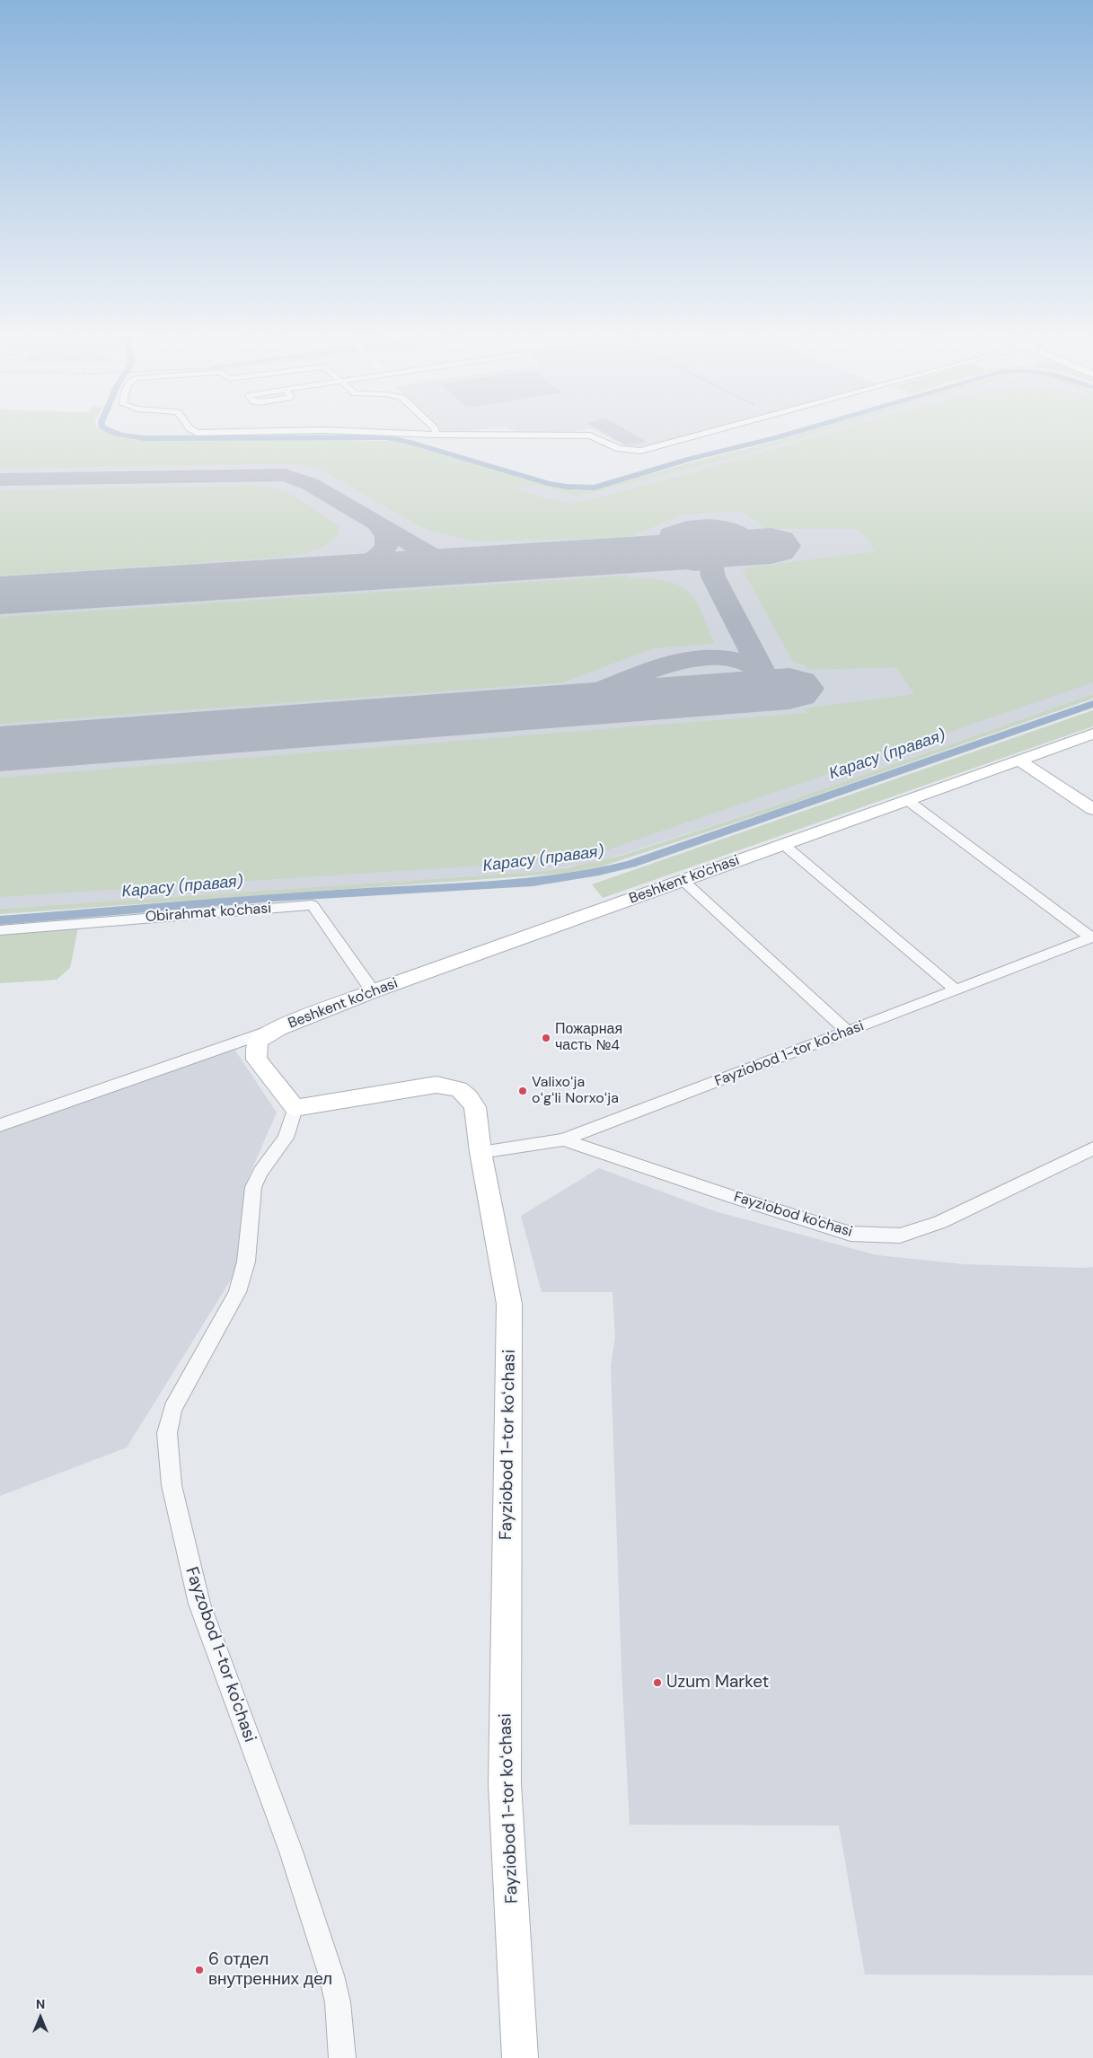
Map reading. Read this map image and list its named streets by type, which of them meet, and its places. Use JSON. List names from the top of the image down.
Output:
{
  "streets": {
    "street": [
      "Beshkent ko'chasi",
      "Obirahmat ko'chasi",
      "Fayziobod 1-tor ko'chasi",
      "Fayziobod ko'chasi",
      "Fayziobod 1-tor koʻchasi",
      "Fayzobod 1-tor ko'chasi"
    ]
  },
  "crossings": [
    ["Beshkent ko'chasi", "Obirahmat ko'chasi"],
    ["Fayziobod 1-tor ko'chasi", "Fayziobod ko'chasi"],
    ["Fayziobod 1-tor ko'chasi", "Fayziobod 1-tor koʻchasi"],
    ["Fayziobod 1-tor koʻchasi", "Fayzobod 1-tor ko'chasi"]
  ],
  "water": ["Карасу (правая)"],
  "places": [
    "Пожарная часть №4",
    "Valixoʻja oʻgʻli Norxoʻja",
    "Uzum Market",
    "6 отдел внутренних дел"
  ],
  "north": "top"
}
